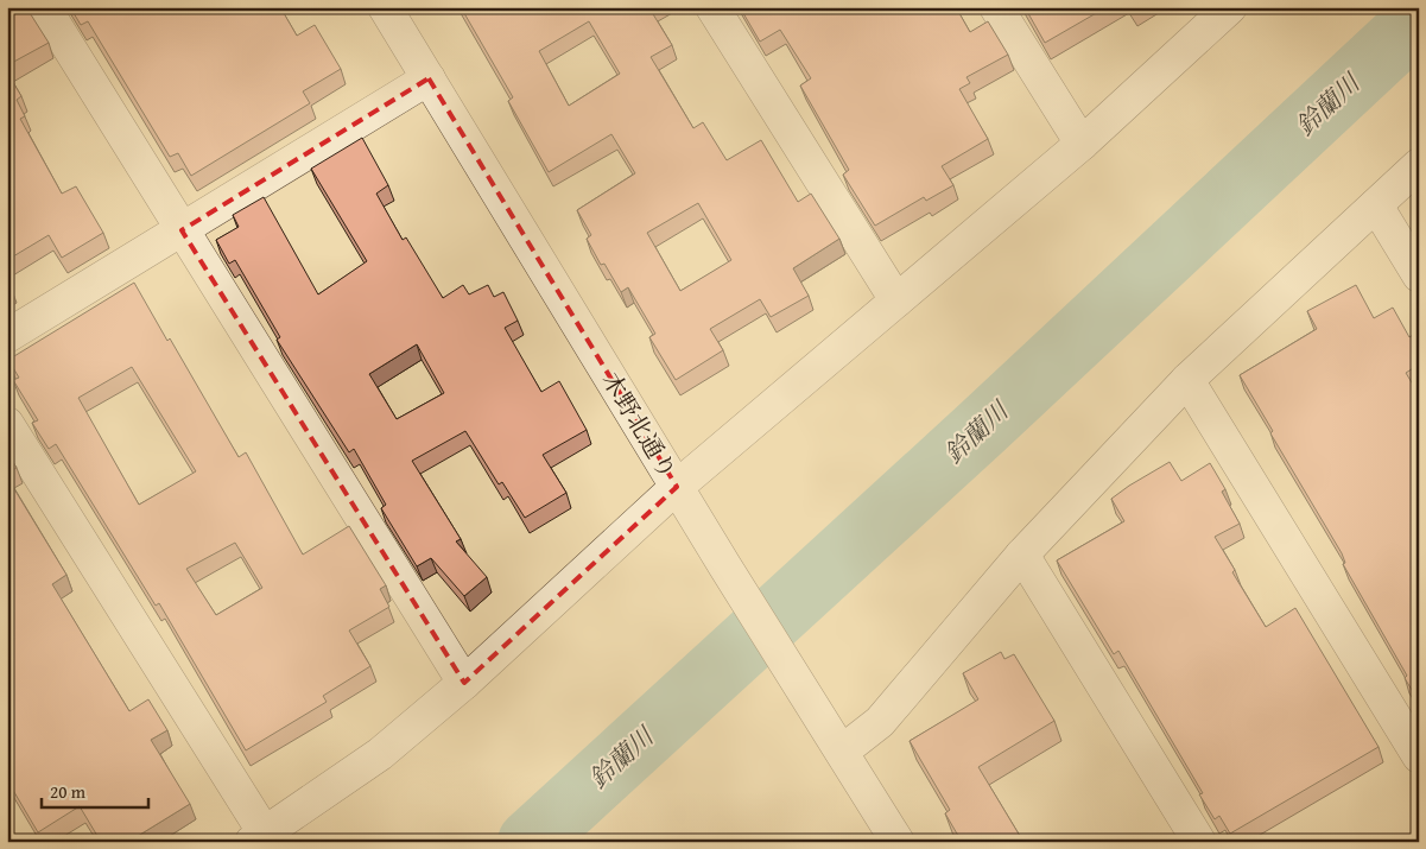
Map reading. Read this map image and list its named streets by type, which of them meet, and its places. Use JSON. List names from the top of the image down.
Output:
{
  "streets": {
    "street": ["木野北通り"]
  },
  "water": ["鈴蘭川"],
  "scale_bar": "20 m"
}
